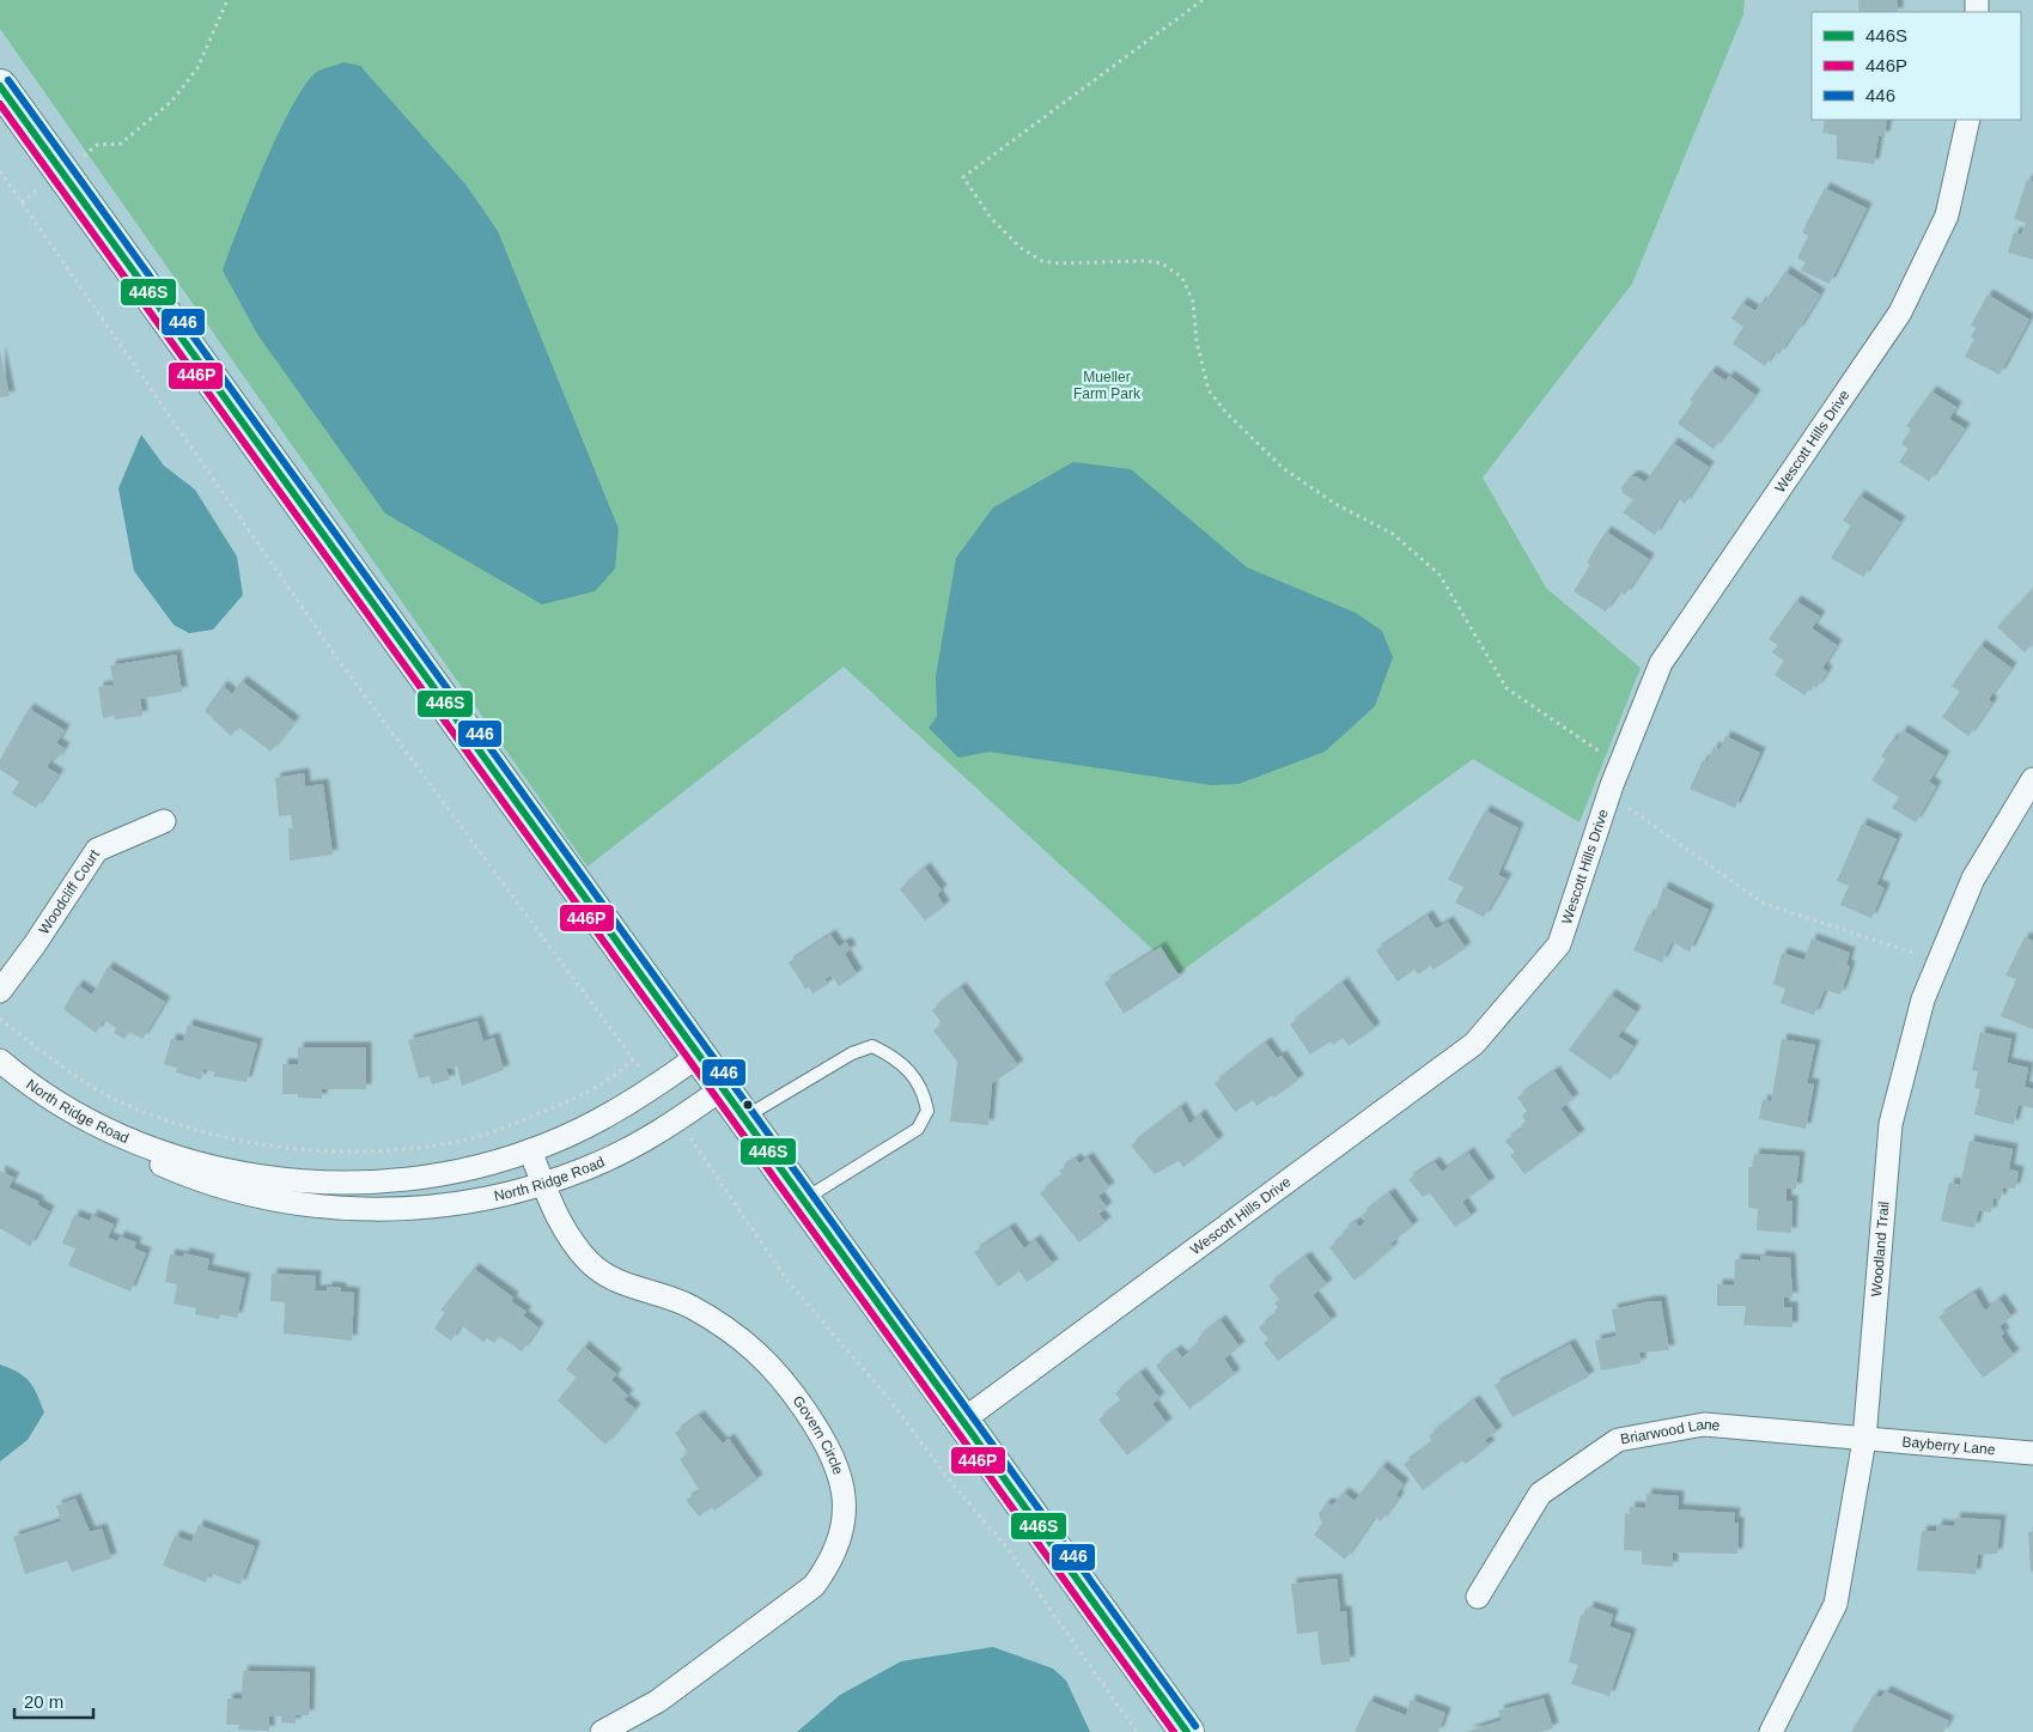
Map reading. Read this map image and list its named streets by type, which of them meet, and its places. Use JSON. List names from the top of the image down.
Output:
{
  "streets": {
    "street": [
      "Wescott Hills Drive",
      "Woodcliff Court",
      "North Ridge Road",
      "Woodland Trail",
      "Briarwood Lane",
      "Govern Circle",
      "Bayberry Lane"
    ]
  },
  "crossings": [
    ["North Ridge Road", "Govern Circle"],
    ["Woodland Trail", "Briarwood Lane"],
    ["Woodland Trail", "Bayberry Lane"],
    ["Briarwood Lane", "Bayberry Lane"]
  ],
  "parks": ["Mueller Farm Park"],
  "lines": ["transit line 446", "transit line 446S", "transit line 446P"],
  "legend": ["446S", "446P", "446"],
  "scale_bar": "20 m"
}
